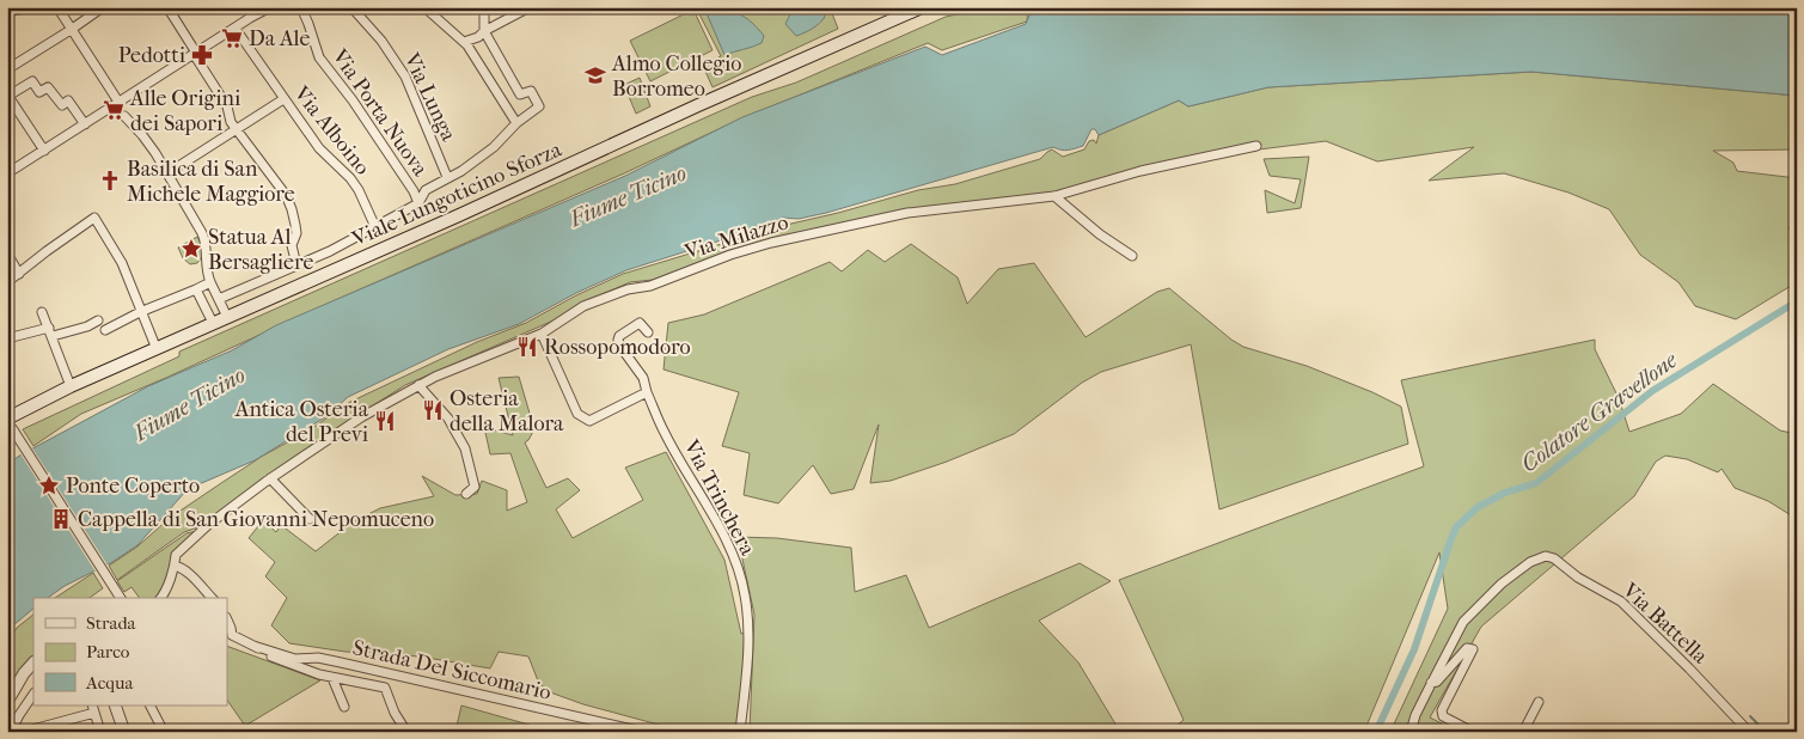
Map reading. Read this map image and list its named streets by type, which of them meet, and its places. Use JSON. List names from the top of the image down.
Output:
{
  "streets": {
    "main road": ["Viale Lungoticino Sforza"],
    "street": [
      "Via Lunga",
      "Via Porta Nuova",
      "Via Alboino",
      "Via Milazzo",
      "Via Trinchera",
      "Via Battella",
      "Strada Del Siccomario"
    ]
  },
  "water": ["Fiume Ticino", "Colatore Gravellone"],
  "places": {
    "supermarket": ["Da Ale", "Alle Origini dei Sapori"],
    "pharmacy": ["Pedotti"],
    "school or university": ["Almo Collegio Borromeo"],
    "church": ["Basilica di San Michele Maggiore"],
    "place": ["Statua Al Bersagliere", "Ponte Coperto"],
    "restaurant": ["Rossopomodoro", "Osteria della Malora", "Antica Osteria del Previ"],
    "building": ["Cappella di San Giovanni Nepomuceno"]
  },
  "legend": ["Strada", "Parco", "Acqua"]
}
